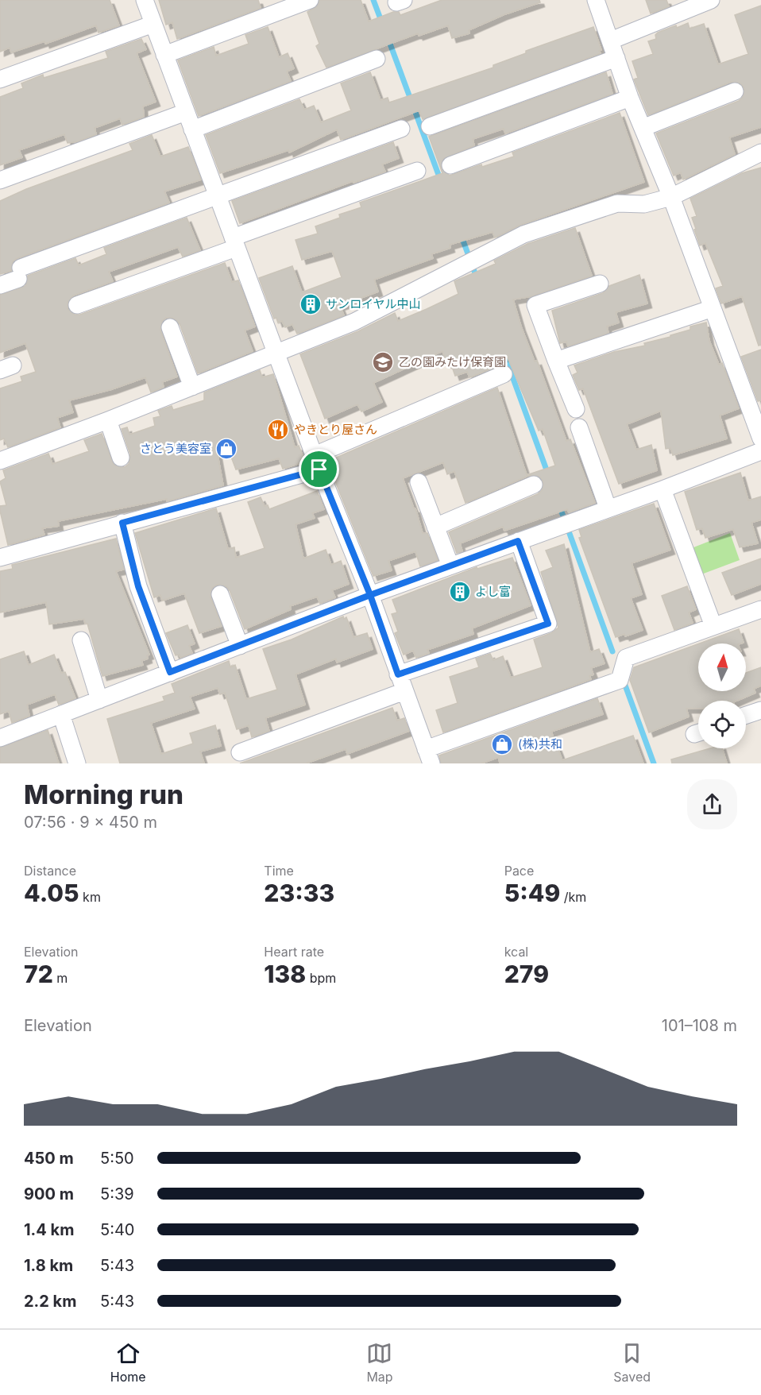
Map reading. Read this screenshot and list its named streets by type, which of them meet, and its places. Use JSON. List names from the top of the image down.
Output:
{
  "places": {
    "building": ["サンロイヤル中山", "よし富"],
    "school or university": ["乙の園みたけ保育園"],
    "restaurant": ["やきとり屋さん"],
    "shop": ["さとう美容室", "(株)共和"]
  },
  "north": "top",
  "page": {
    "heading": ["Morning run", "07:56 · 9 × 450 m"],
    "stats": [
      ["Distance", "4.05 km"],
      ["Time", "23:33"],
      ["Pace", "5:49 /km"],
      ["Elevation", "72 m"],
      ["Heart rate", "138 bpm"],
      ["kcal", "279"]
    ],
    "chart": ["Elevation", "101–108 m"],
    "list": [
      {
        "name": "450 m",
        "note": "5:50"
      },
      {
        "name": "900 m",
        "note": "5:39"
      },
      {
        "name": "1.4 km",
        "note": "5:40"
      },
      {
        "name": "1.8 km",
        "note": "5:43"
      },
      {
        "name": "2.2 km",
        "note": "5:43"
      }
    ],
    "tabs": ["Home", "Map", "Saved"]
  }
}
